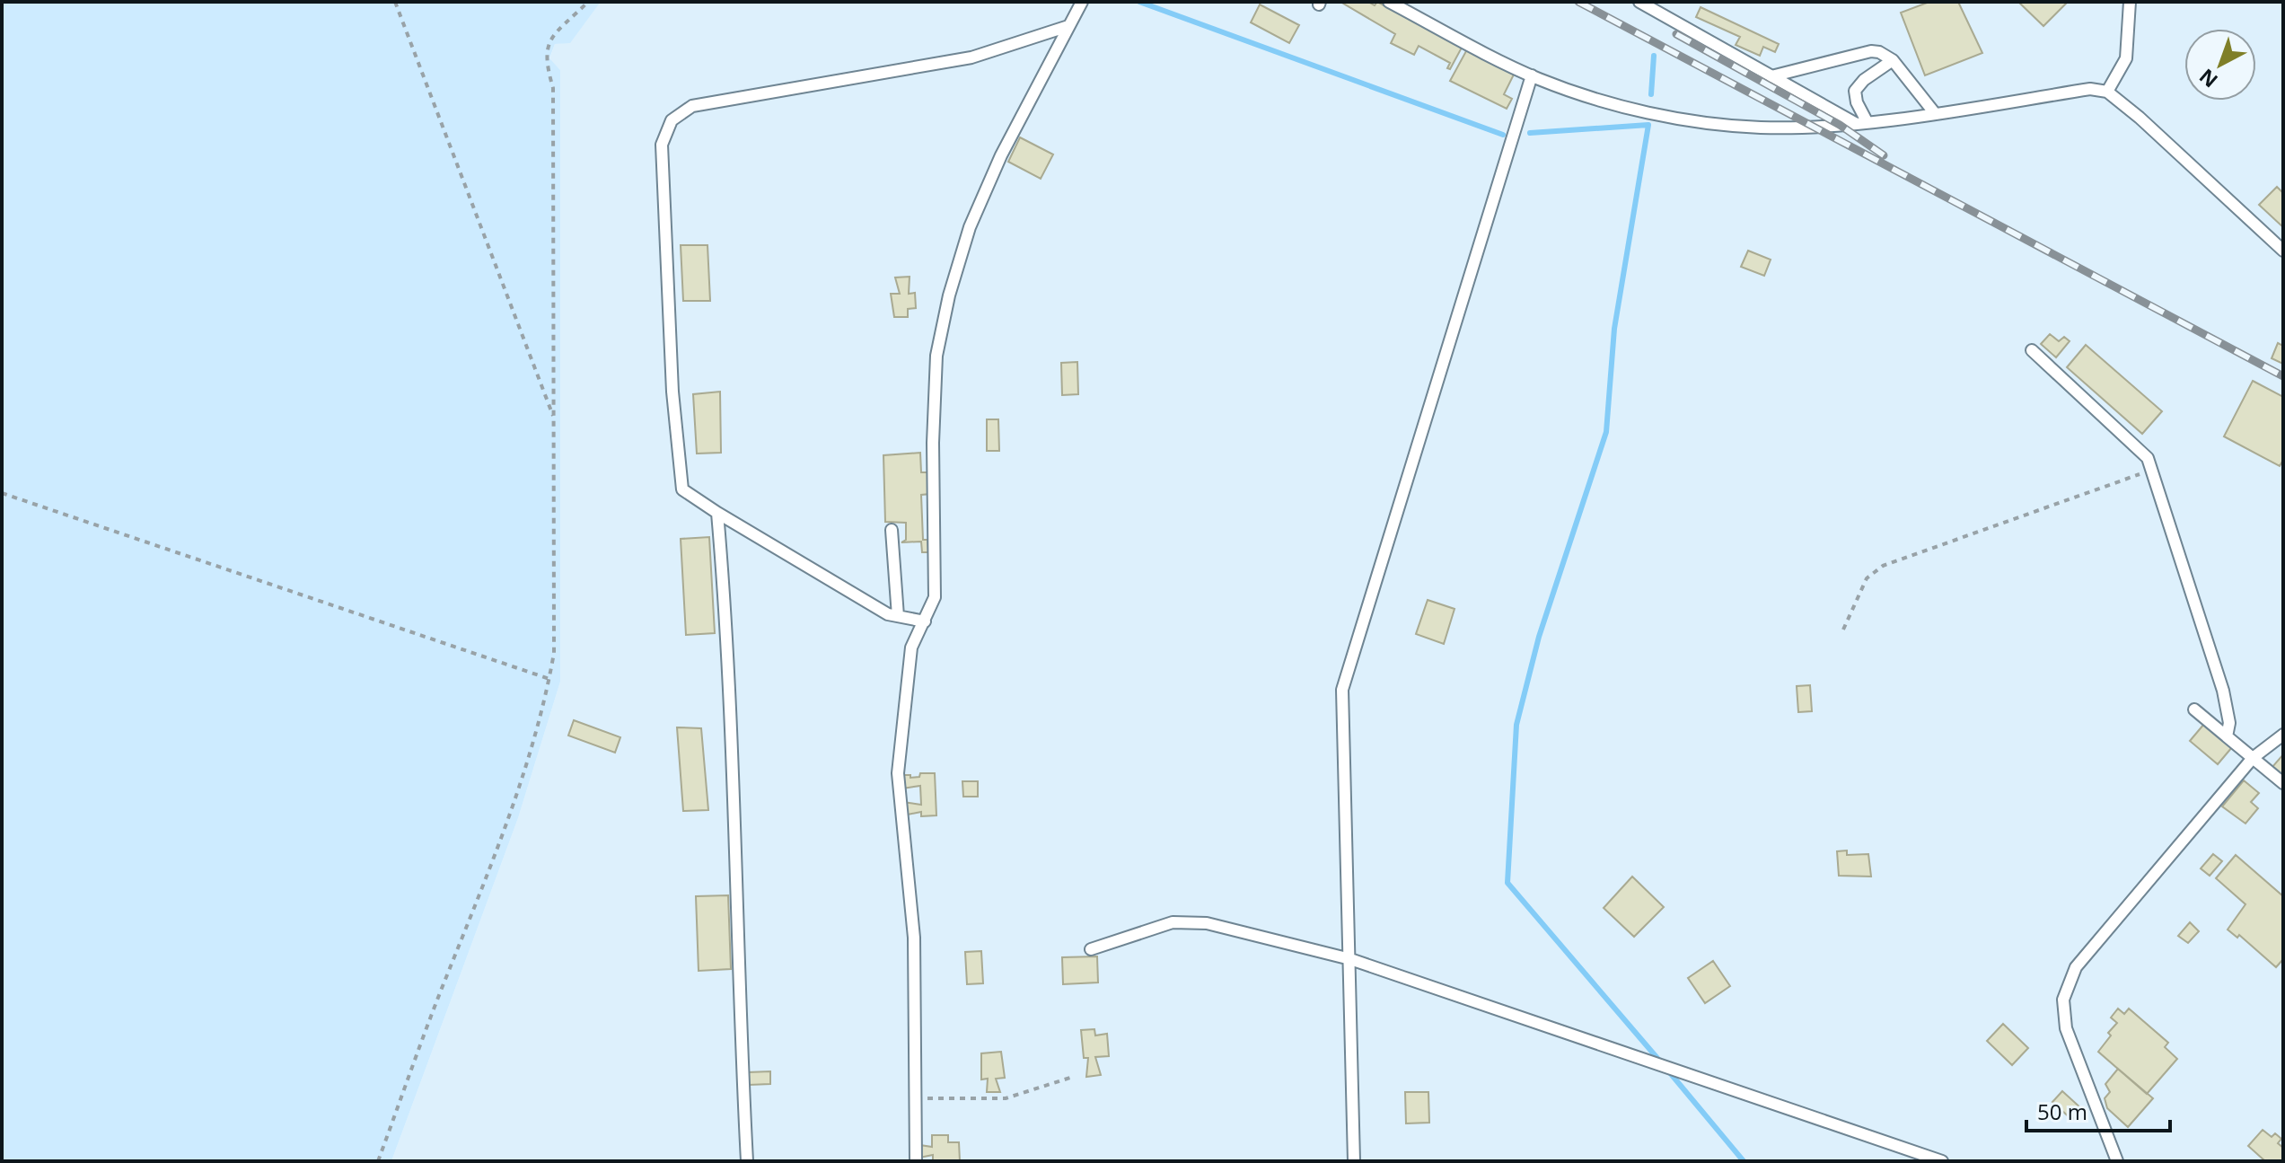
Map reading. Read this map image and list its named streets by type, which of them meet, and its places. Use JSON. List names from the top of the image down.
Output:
{
  "scale_bar": "50 m",
  "north": "bottom left"
}
